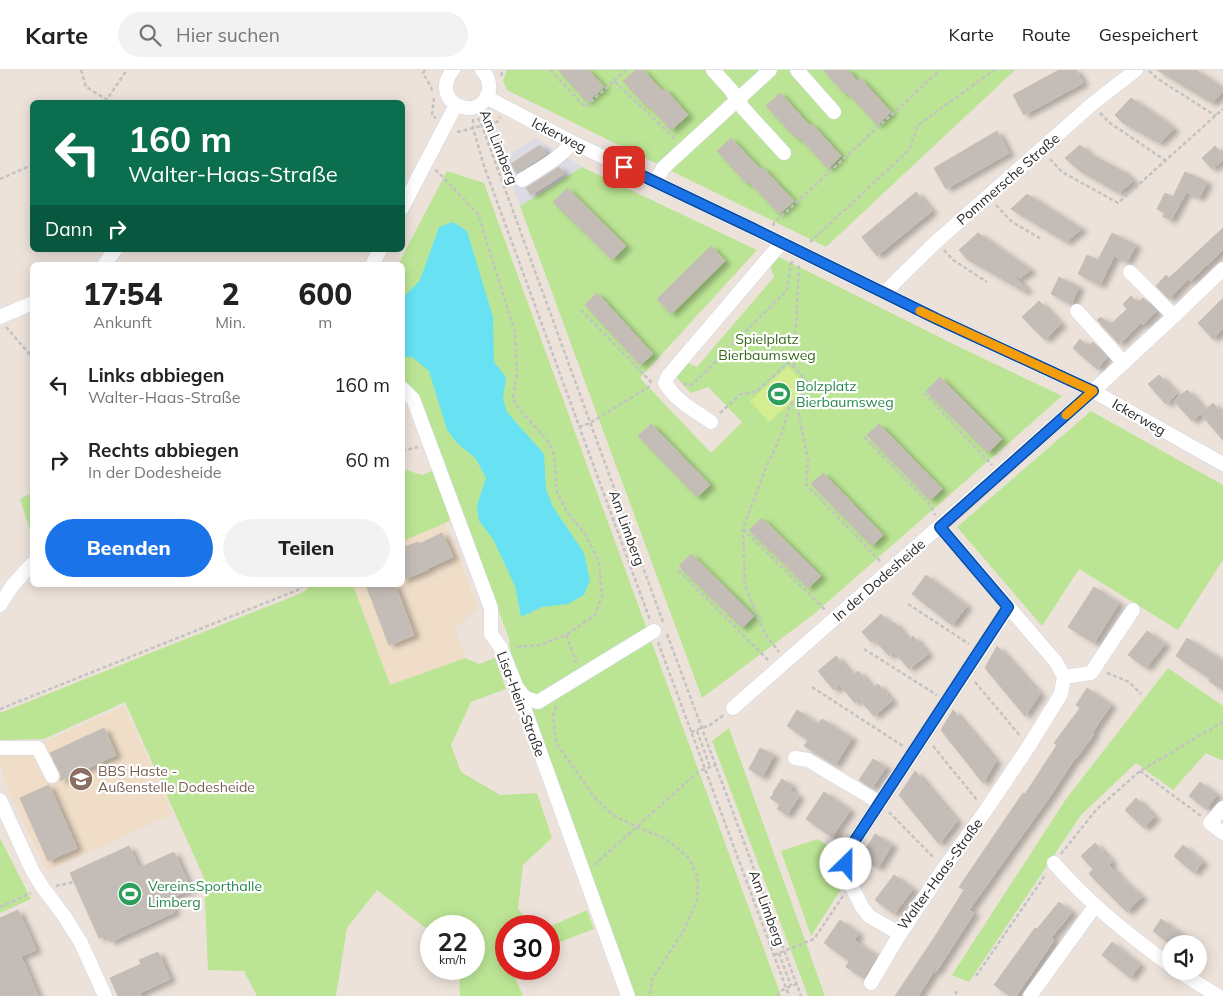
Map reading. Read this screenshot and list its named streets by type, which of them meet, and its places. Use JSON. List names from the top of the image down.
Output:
{
  "streets": {
    "street": [
      "Ickerweg",
      "Pommersche Straße",
      "In der Dodesheide",
      "Lisa-Hein-Straße",
      "Walter-Haas-Straße"
    ],
    "path": ["Am Limberg"]
  },
  "crossings": [
    ["Ickerweg", "Pommersche Straße"],
    ["Ickerweg", "In der Dodesheide"]
  ],
  "parks": ["Spielplatz Bierbaumsweg"],
  "places": {
    "sports": ["Bolzplatz Bierbaumsweg", "VereinsSporthalle Limberg"],
    "school or university": ["BBS Haste - Außenstelle Dodesheide"]
  },
  "page": {
    "header": "Karte",
    "search": "Hier suchen",
    "nav": ["Karte", "Route", "Gespeichert"],
    "turn": ["160 m", "Walter-Haas-Straße"],
    "then": "Dann",
    "eta": [
      "17:54",
      "Ankunft",
      "2",
      "Min.",
      "600",
      "m"
    ],
    "list": [
      {
        "name": "Links abbiegen",
        "note": "Walter-Haas-Straße",
        "value": "160 m"
      },
      {
        "name": "Rechts abbiegen",
        "note": "In der Dodesheide",
        "value": "60 m"
      }
    ],
    "buttons": ["Beenden", "Teilen"],
    "speed": "22 km/h",
    "limit": "30"
  }
}
